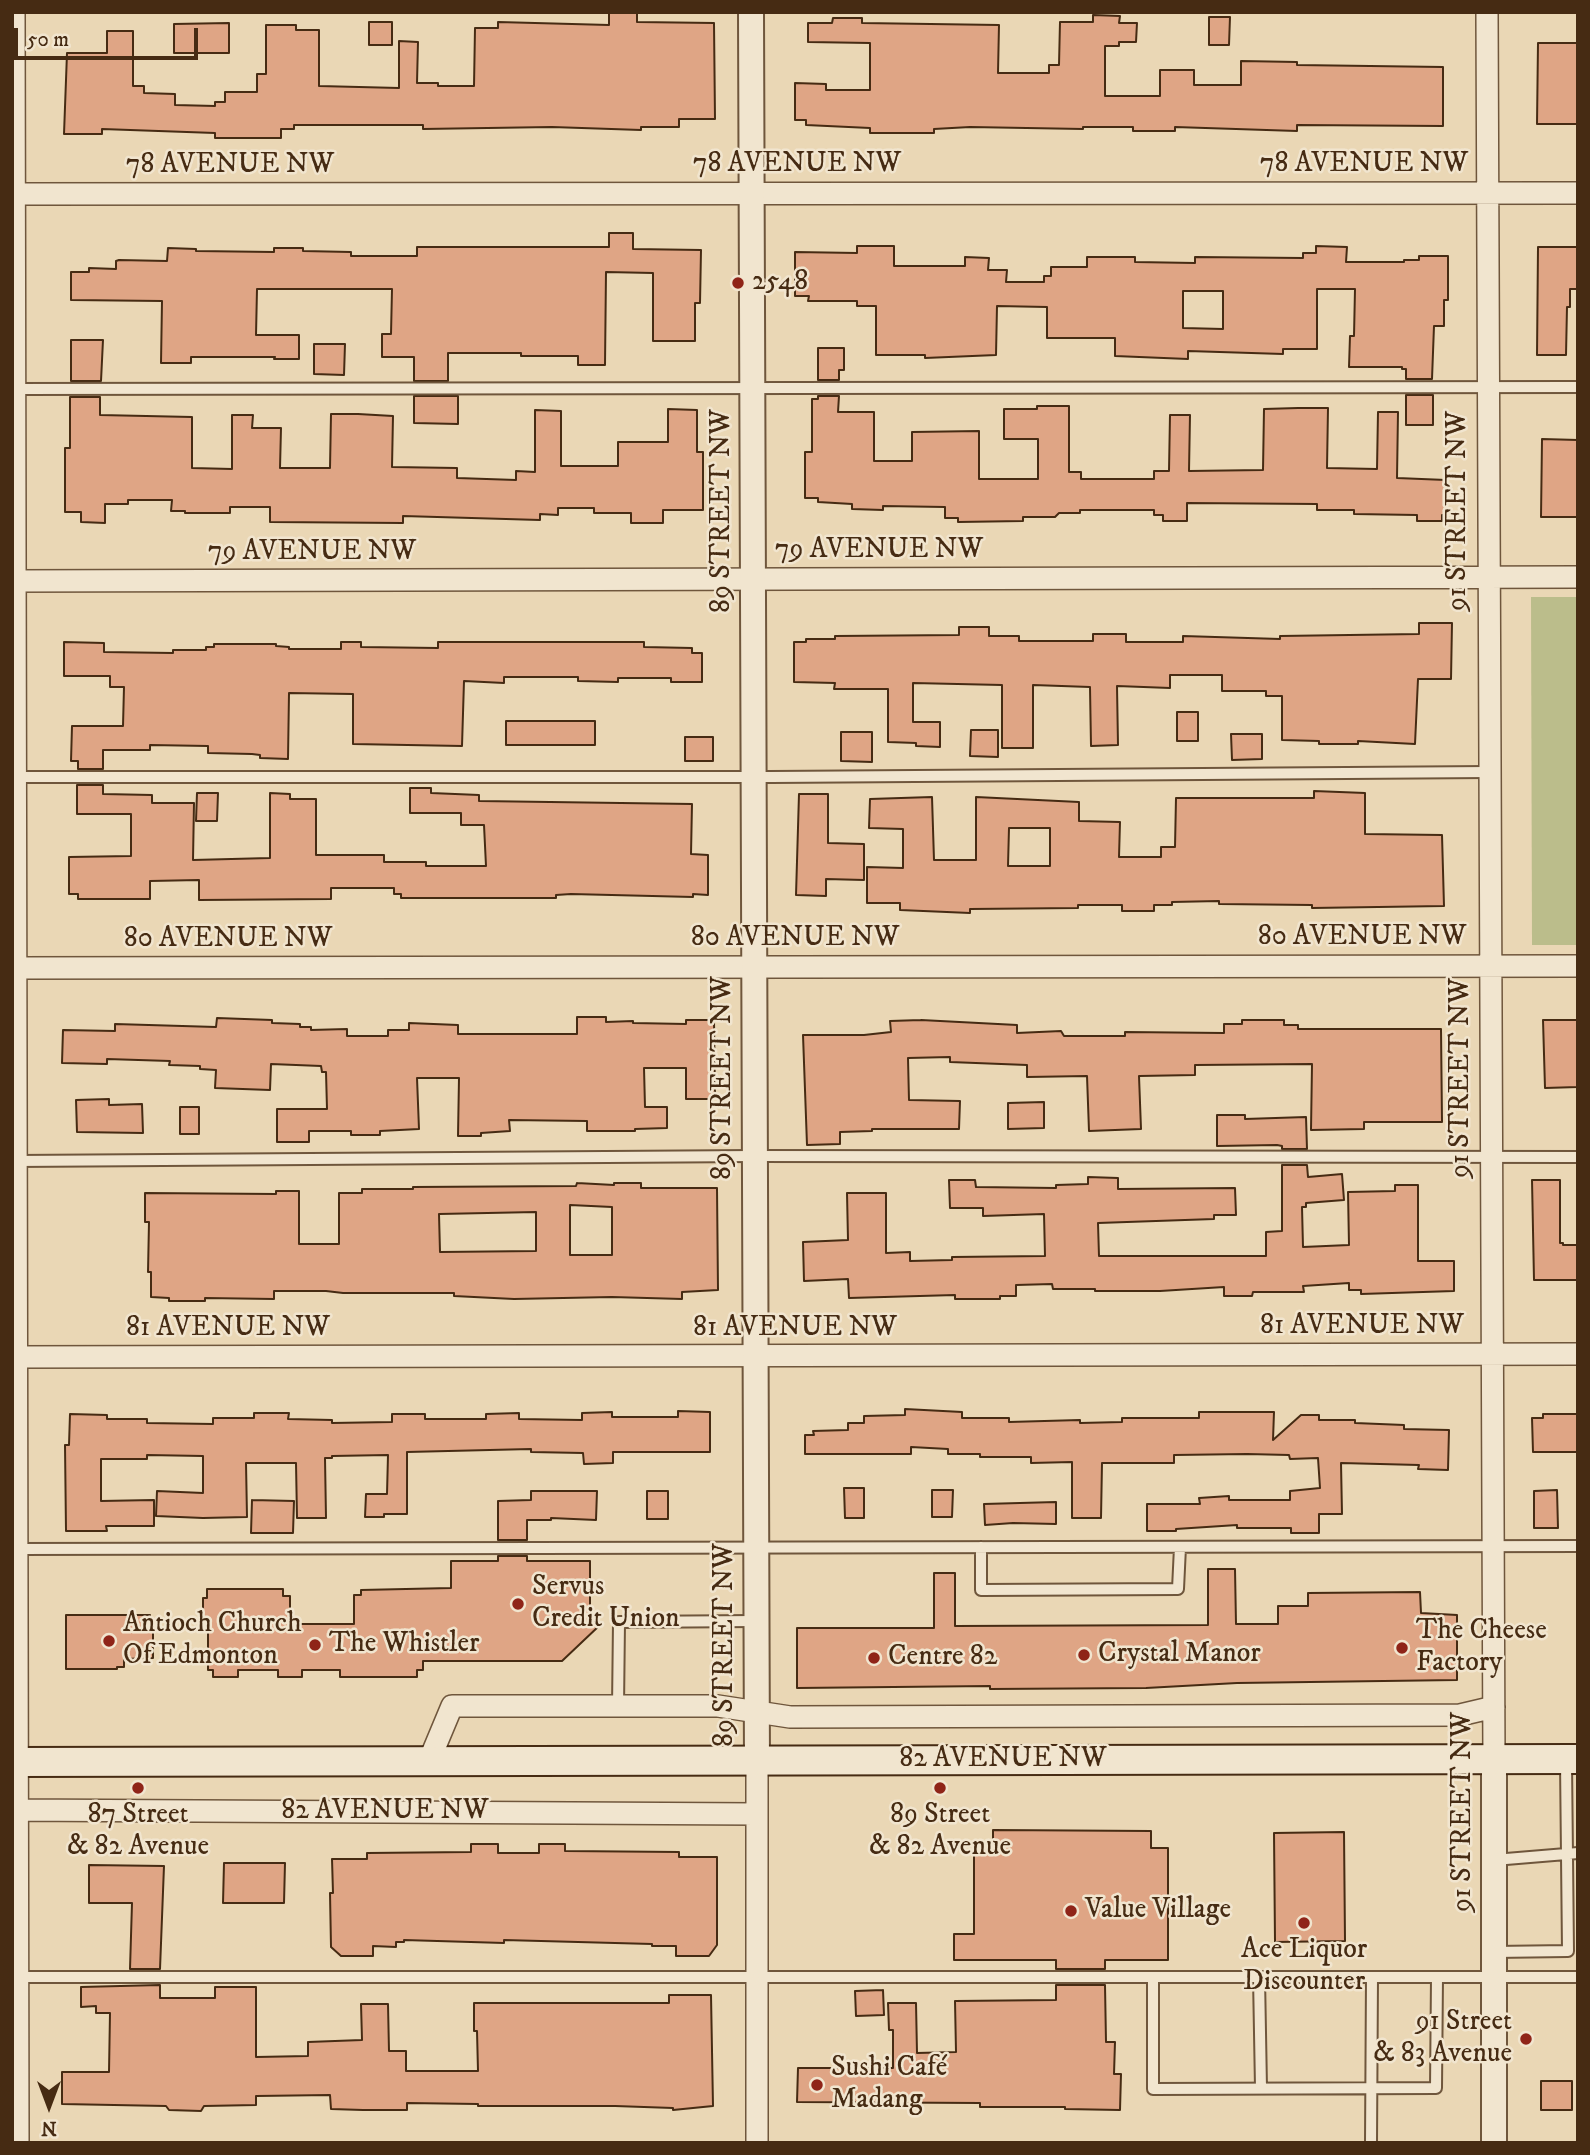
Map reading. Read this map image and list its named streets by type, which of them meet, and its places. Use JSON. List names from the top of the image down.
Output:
{
  "streets": {
    "main road": ["82 AVENUE NW"],
    "street": [
      "78 AVENUE NW",
      "89 STREET NW",
      "91 STREET NW",
      "79 AVENUE NW",
      "80 AVENUE NW",
      "81 AVENUE NW"
    ]
  },
  "crossings": [
    ["78 AVENUE NW", "89 STREET NW"],
    ["78 AVENUE NW", "91 STREET NW"],
    ["89 STREET NW", "79 AVENUE NW"],
    ["89 STREET NW", "80 AVENUE NW"],
    ["89 STREET NW", "81 AVENUE NW"],
    ["89 STREET NW", "82 AVENUE NW"],
    ["91 STREET NW", "79 AVENUE NW"],
    ["91 STREET NW", "80 AVENUE NW"],
    ["91 STREET NW", "81 AVENUE NW"],
    ["91 STREET NW", "82 AVENUE NW"]
  ],
  "places": [
    "2548",
    "Servus Credit Union",
    "Antioch Church Of Edmonton",
    "The Whistler",
    "The Cheese Factory",
    "Crystal Manor",
    "Centre 82",
    "87 Street & 82 Avenue",
    "89 Street & 82 Avenue",
    "Value Village",
    "Ace Liquor Discounter",
    "91 Street & 83 Avenue",
    "Sushi Café Madang"
  ],
  "scale_bar": "50 m",
  "north": "bottom"
}
